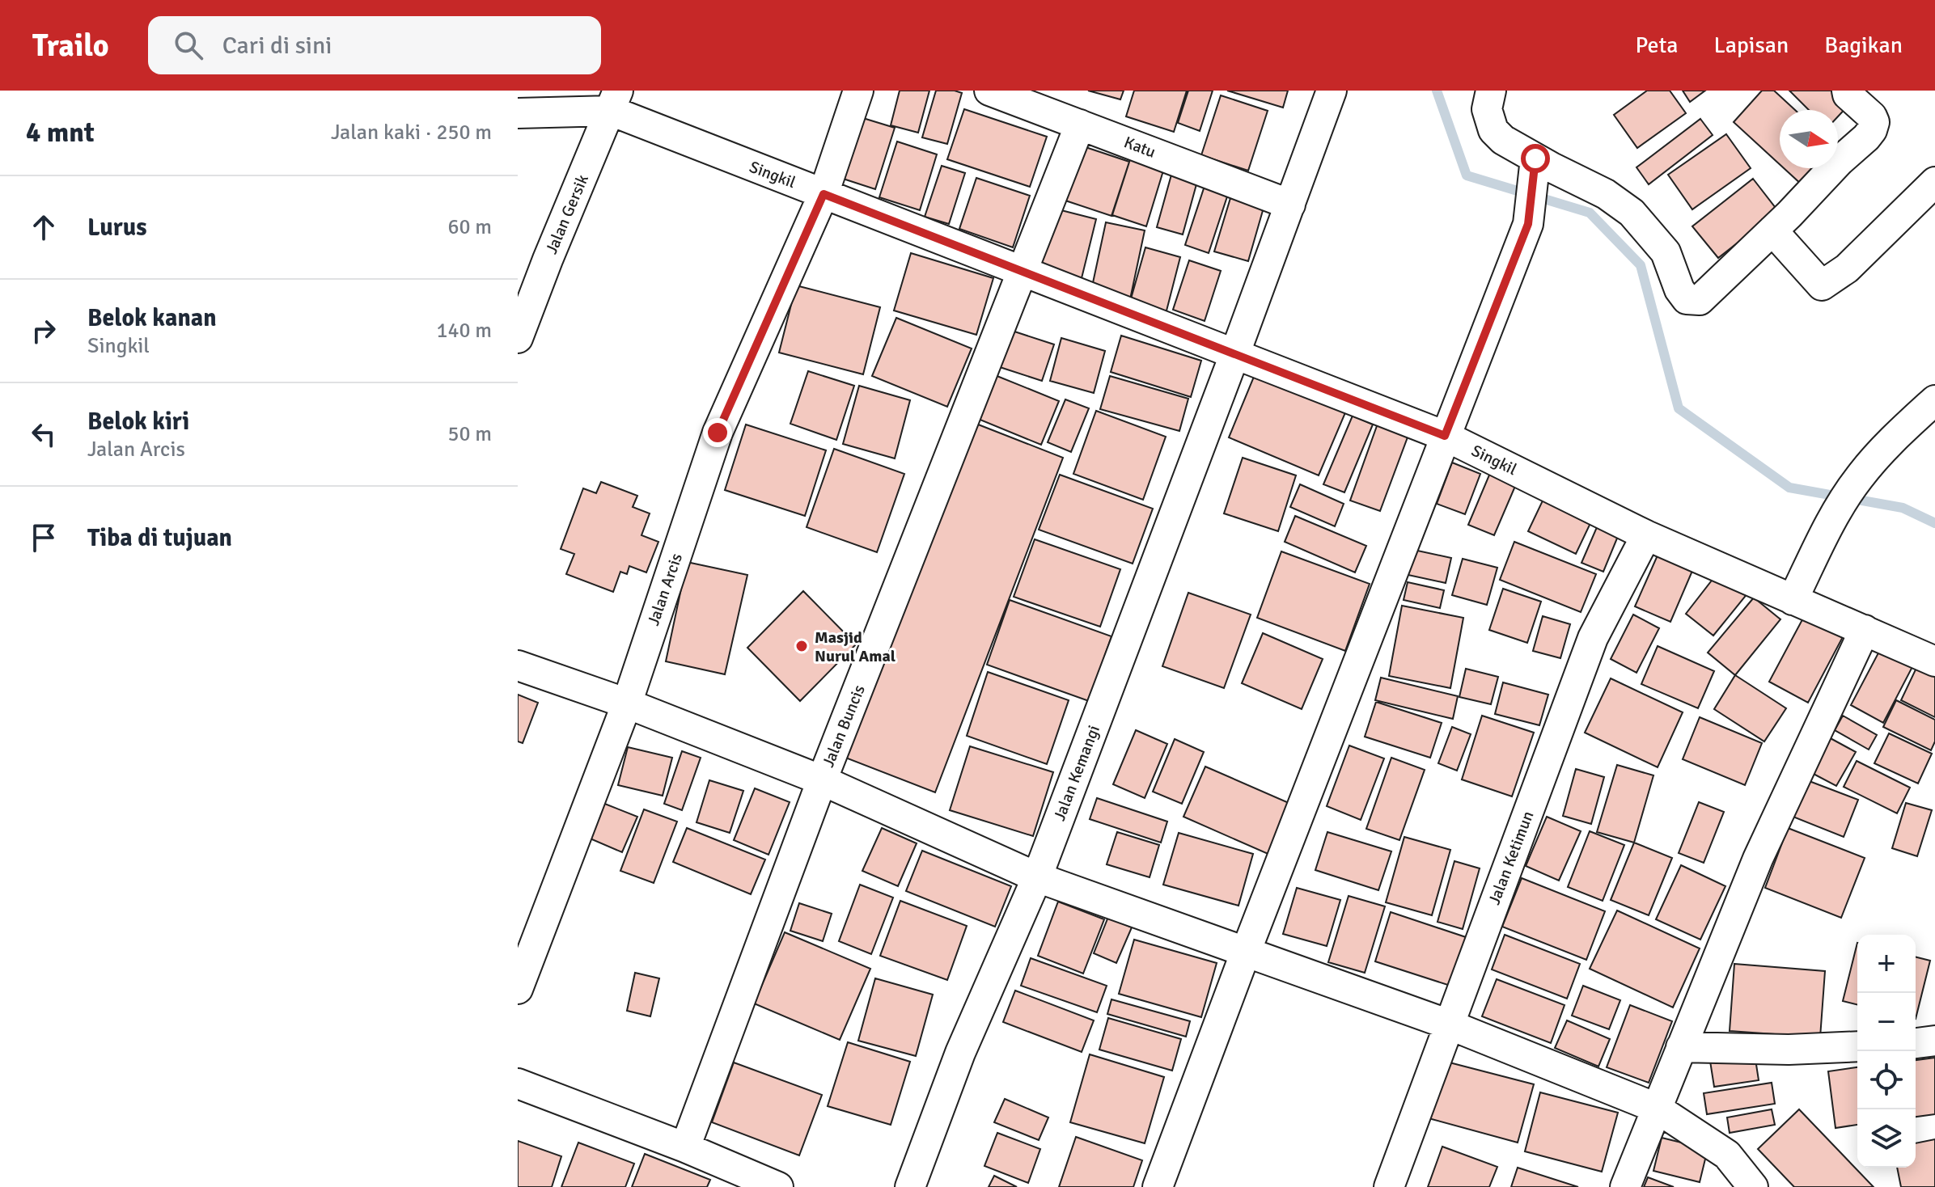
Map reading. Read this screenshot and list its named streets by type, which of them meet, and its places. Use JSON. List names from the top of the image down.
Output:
{
  "streets": {
    "street": [
      "Katu",
      "Singkil",
      "Jalan Gersik",
      "Jalan Arcis",
      "Jalan Buncis",
      "Jalan Kemangi",
      "Jalan Ketimun"
    ]
  },
  "crossings": [
    ["Katu", "Jalan Buncis"],
    ["Katu", "Jalan Kemangi"],
    ["Singkil", "Jalan Gersik"],
    ["Singkil", "Jalan Arcis"],
    ["Singkil", "Jalan Buncis"],
    ["Singkil", "Jalan Kemangi"],
    ["Singkil", "Jalan Ketimun"]
  ],
  "places": ["Masjid Nurul Amal"],
  "north": "right",
  "page": {
    "header": "Trailo",
    "search": "Cari di sini",
    "nav": ["Peta", "Lapisan", "Bagikan"],
    "heading": ["4 mnt", "Jalan kaki · 250 m"],
    "list": [
      ["Lurus", "60 m"],
      ["Belok kanan", "Singkil", "140 m"],
      ["Belok kiri", "Jalan Arcis", "50 m"],
      "Tiba di tujuan"
    ],
    "map_buttons": ["+", "−"]
  }
}
